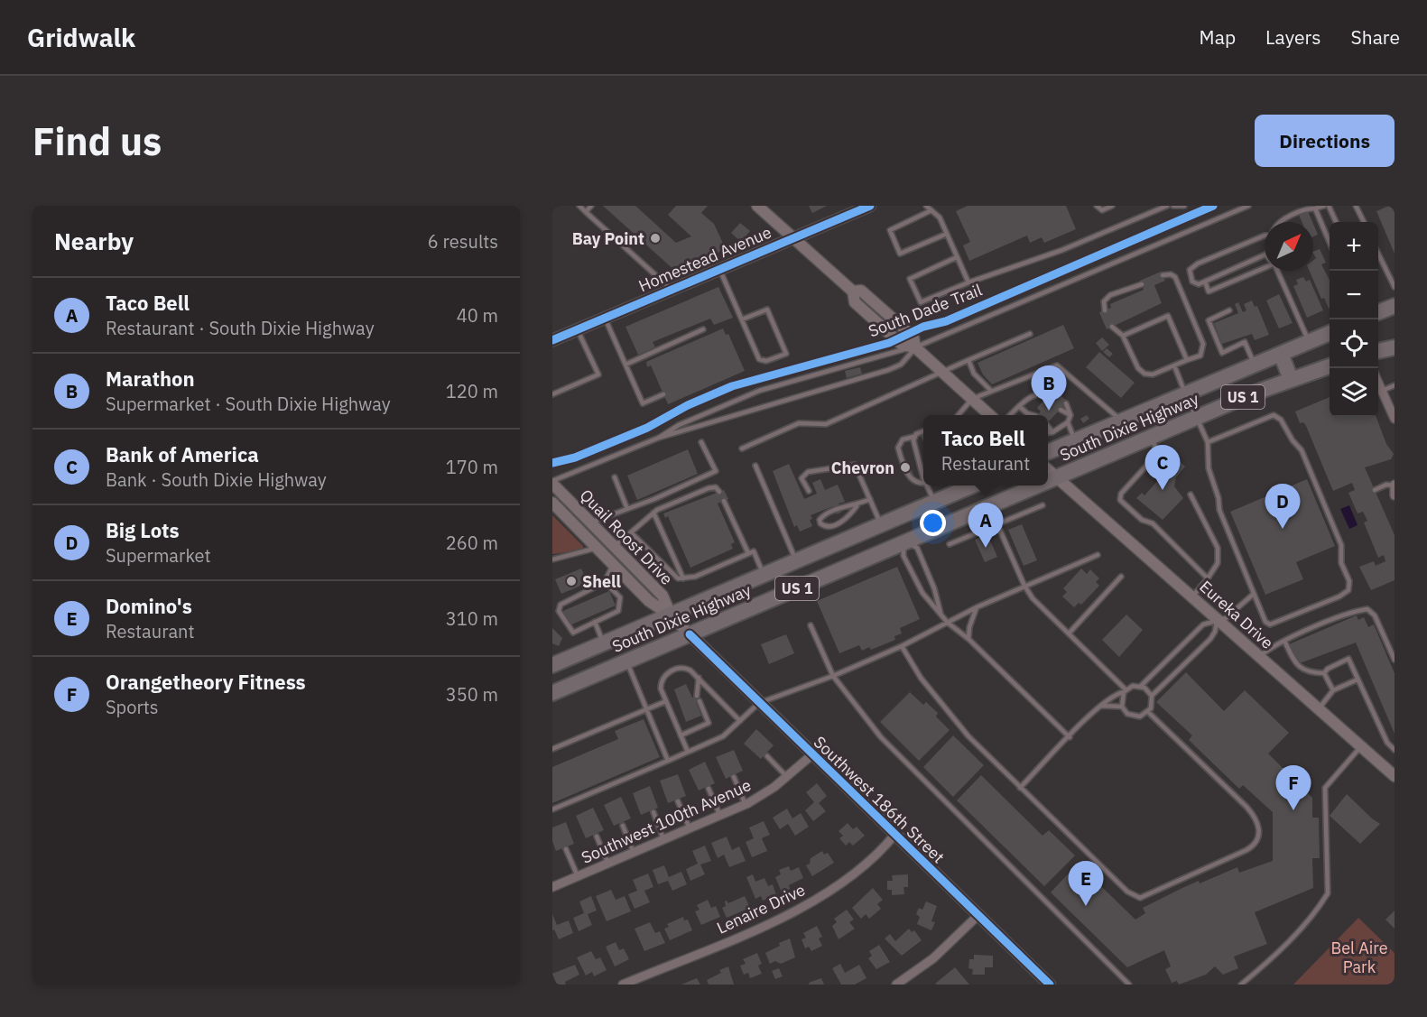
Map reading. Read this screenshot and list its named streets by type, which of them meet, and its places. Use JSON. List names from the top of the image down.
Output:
{
  "streets": {
    "highway": ["US 1", "South Dixie Highway"],
    "main road": [
      "Homestead Avenue",
      "Quail Roost Drive",
      "Eureka Drive",
      "Southwest 186th Street"
    ],
    "street": ["Southwest 100th Avenue", "Lenaire Drive"],
    "cycle path": ["South Dade Trail"]
  },
  "crossings": [
    ["South Dixie Highway", "Quail Roost Drive"],
    ["South Dixie Highway", "Eureka Drive"],
    ["South Dixie Highway", "Southwest 186th Street"],
    ["Quail Roost Drive", "Southwest 186th Street"],
    ["Southwest 186th Street", "Southwest 100th Avenue"],
    ["Southwest 186th Street", "Lenaire Drive"]
  ],
  "parks": ["Bel Aire Park"],
  "places": ["Bay Point", "Chevron", "Shell"],
  "north": "top right",
  "page": {
    "header": "Gridwalk",
    "nav": ["Map", "Layers", "Share"],
    "buttons": "Directions",
    "title": "Find us",
    "heading": ["Nearby", "6 results"],
    "map_buttons": ["+", "−"],
    "list": [
      {
        "mark": "A",
        "name": "Taco Bell",
        "note": "Restaurant · South Dixie Highway",
        "value": "40 m"
      },
      {
        "mark": "B",
        "name": "Marathon",
        "note": "Supermarket · South Dixie Highway",
        "value": "120 m"
      },
      {
        "mark": "C",
        "name": "Bank of America",
        "note": "Bank · South Dixie Highway",
        "value": "170 m"
      },
      {
        "mark": "D",
        "name": "Big Lots",
        "note": "Supermarket",
        "value": "260 m"
      },
      {
        "mark": "E",
        "name": "Domino's",
        "note": "Restaurant",
        "value": "310 m"
      },
      {
        "mark": "F",
        "name": "Orangetheory Fitness",
        "note": "Sports",
        "value": "350 m"
      }
    ],
    "pins": [
      "B",
      "C",
      "D",
      "A",
      "F",
      "E"
    ],
    "popup": ["Taco Bell", "Restaurant"]
  }
}
